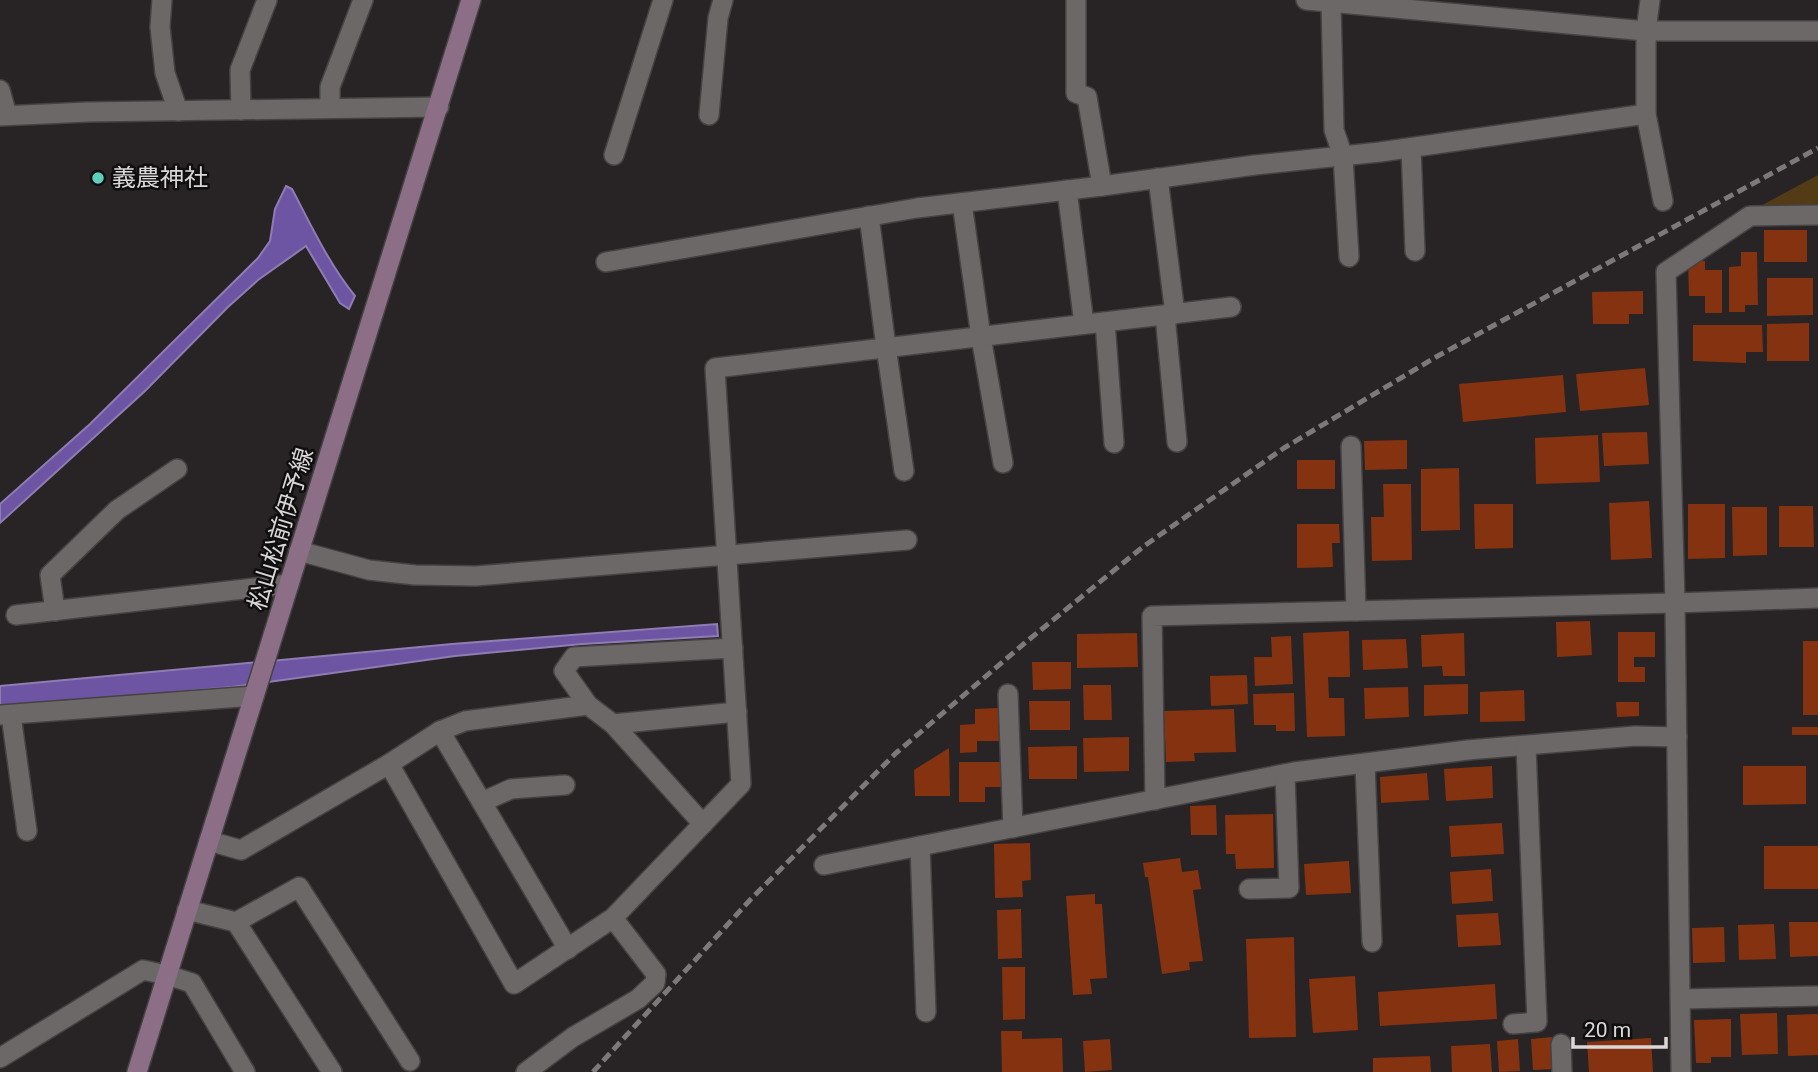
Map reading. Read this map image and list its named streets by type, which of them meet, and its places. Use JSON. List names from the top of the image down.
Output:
{
  "streets": {
    "main road": ["松山松前伊予線"]
  },
  "places": ["義農神社"],
  "scale_bar": "20 m"
}
